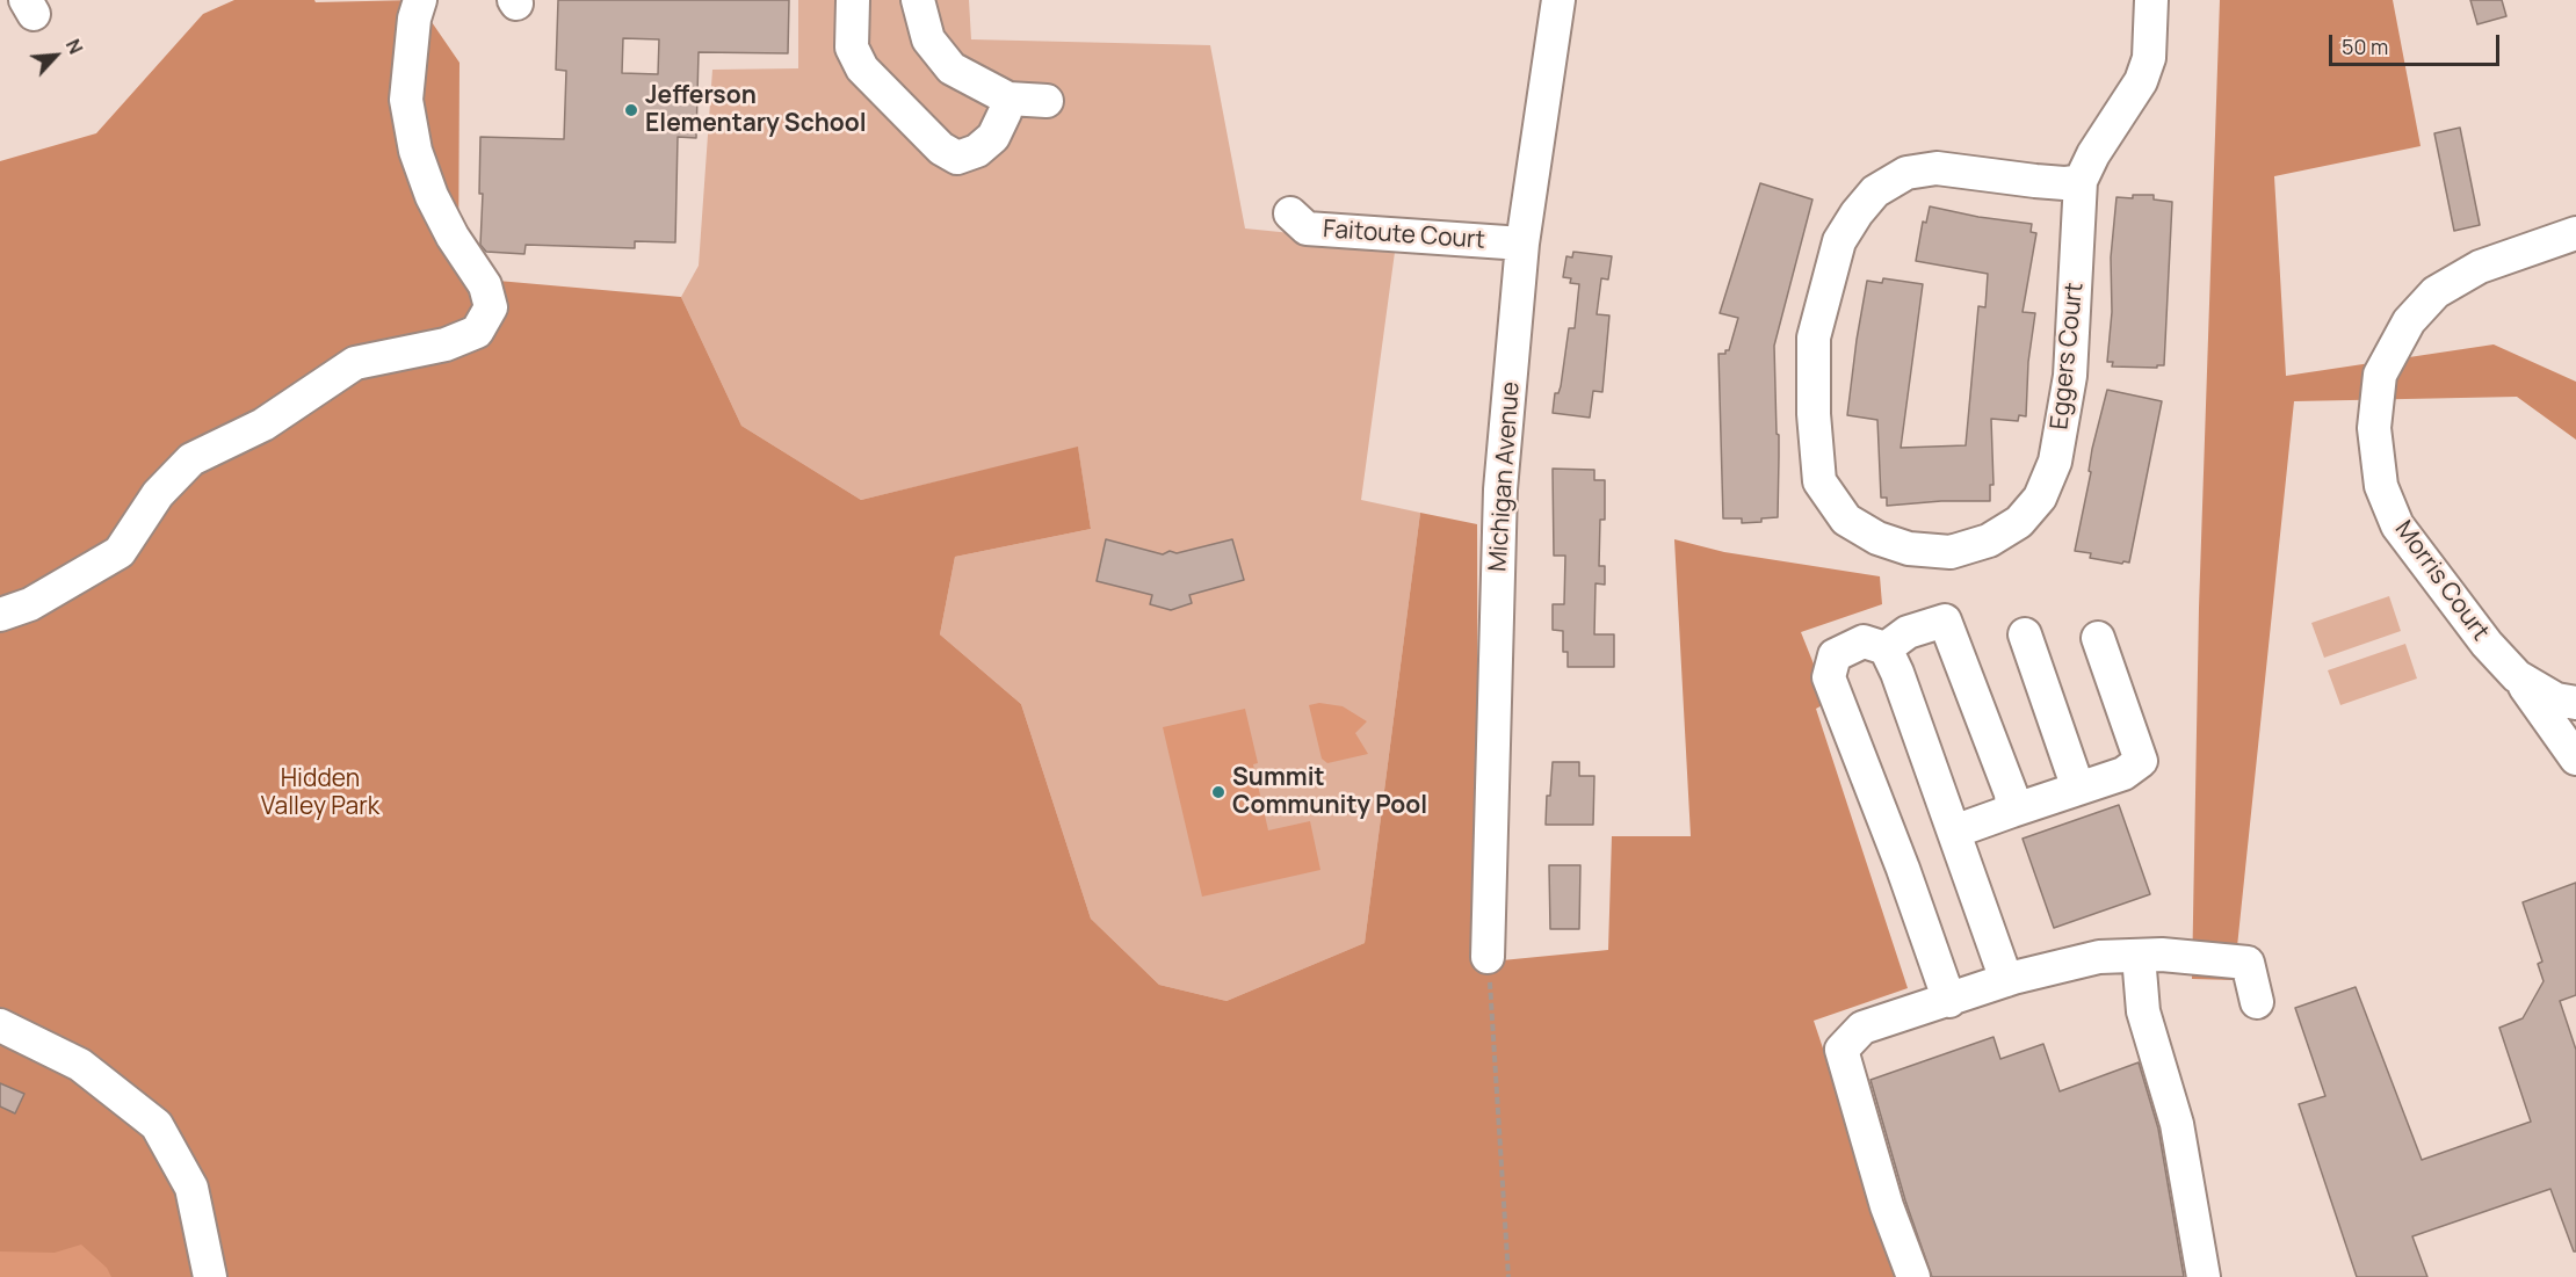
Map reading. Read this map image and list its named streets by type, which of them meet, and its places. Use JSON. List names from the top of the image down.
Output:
{
  "streets": {
    "street": [
      "Faitoute Court",
      "Eggers Court",
      "Michigan Avenue",
      "Morris Court"
    ]
  },
  "crossings": [
    ["Faitoute Court", "Michigan Avenue"]
  ],
  "parks": ["Hidden Valley Park"],
  "places": ["Jefferson Elementary School", "Summit Community Pool"],
  "scale_bar": "50 m",
  "north": "top right"
}
